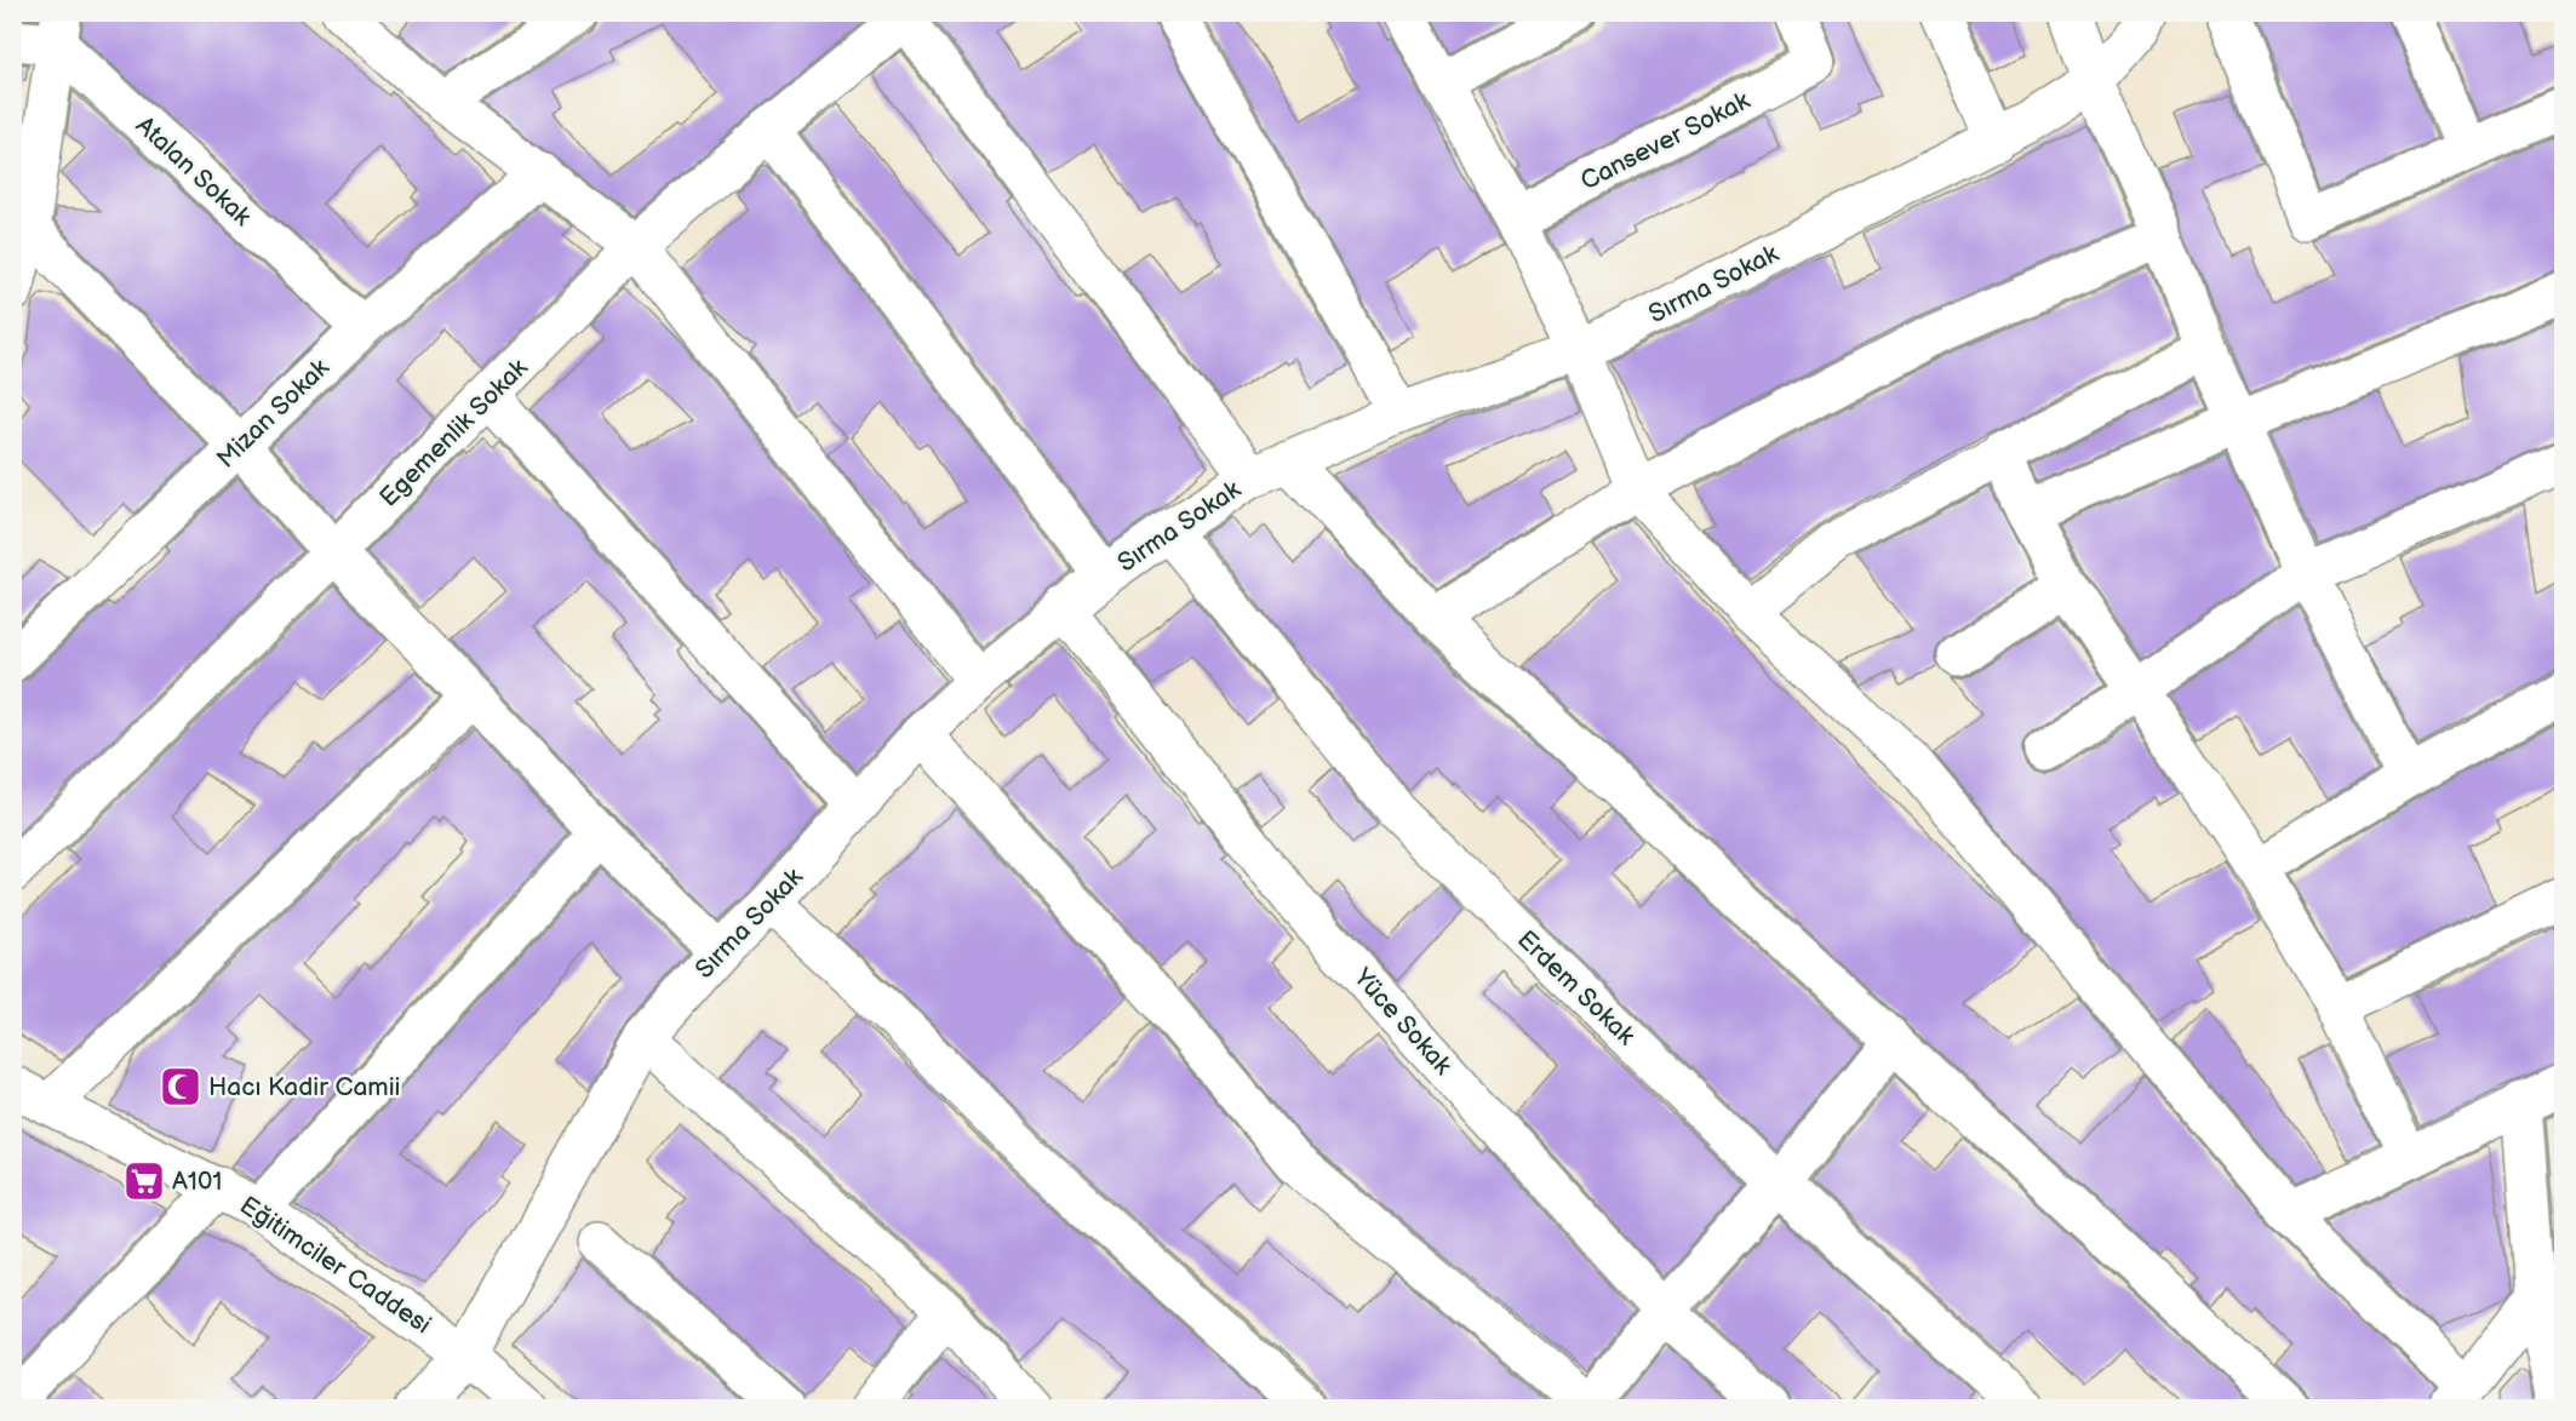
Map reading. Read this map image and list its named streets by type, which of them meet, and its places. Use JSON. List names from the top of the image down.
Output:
{
  "streets": {
    "street": [
      "Cansever Sokak",
      "Atalan Sokak",
      "Sırma Sokak",
      "Mizan Sokak",
      "Egemenlik Sokak",
      "Erdem Sokak",
      "Yüce Sokak",
      "Eğitimciler Caddesi"
    ]
  },
  "crossings": [
    ["Atalan Sokak", "Mizan Sokak"],
    ["Sırma Sokak", "Erdem Sokak"],
    ["Sırma Sokak", "Yüce Sokak"],
    ["Sırma Sokak", "Eğitimciler Caddesi"]
  ],
  "places": {
    "mosque": ["Hacı Kadir Camii"],
    "supermarket": ["A101"]
  }
}
